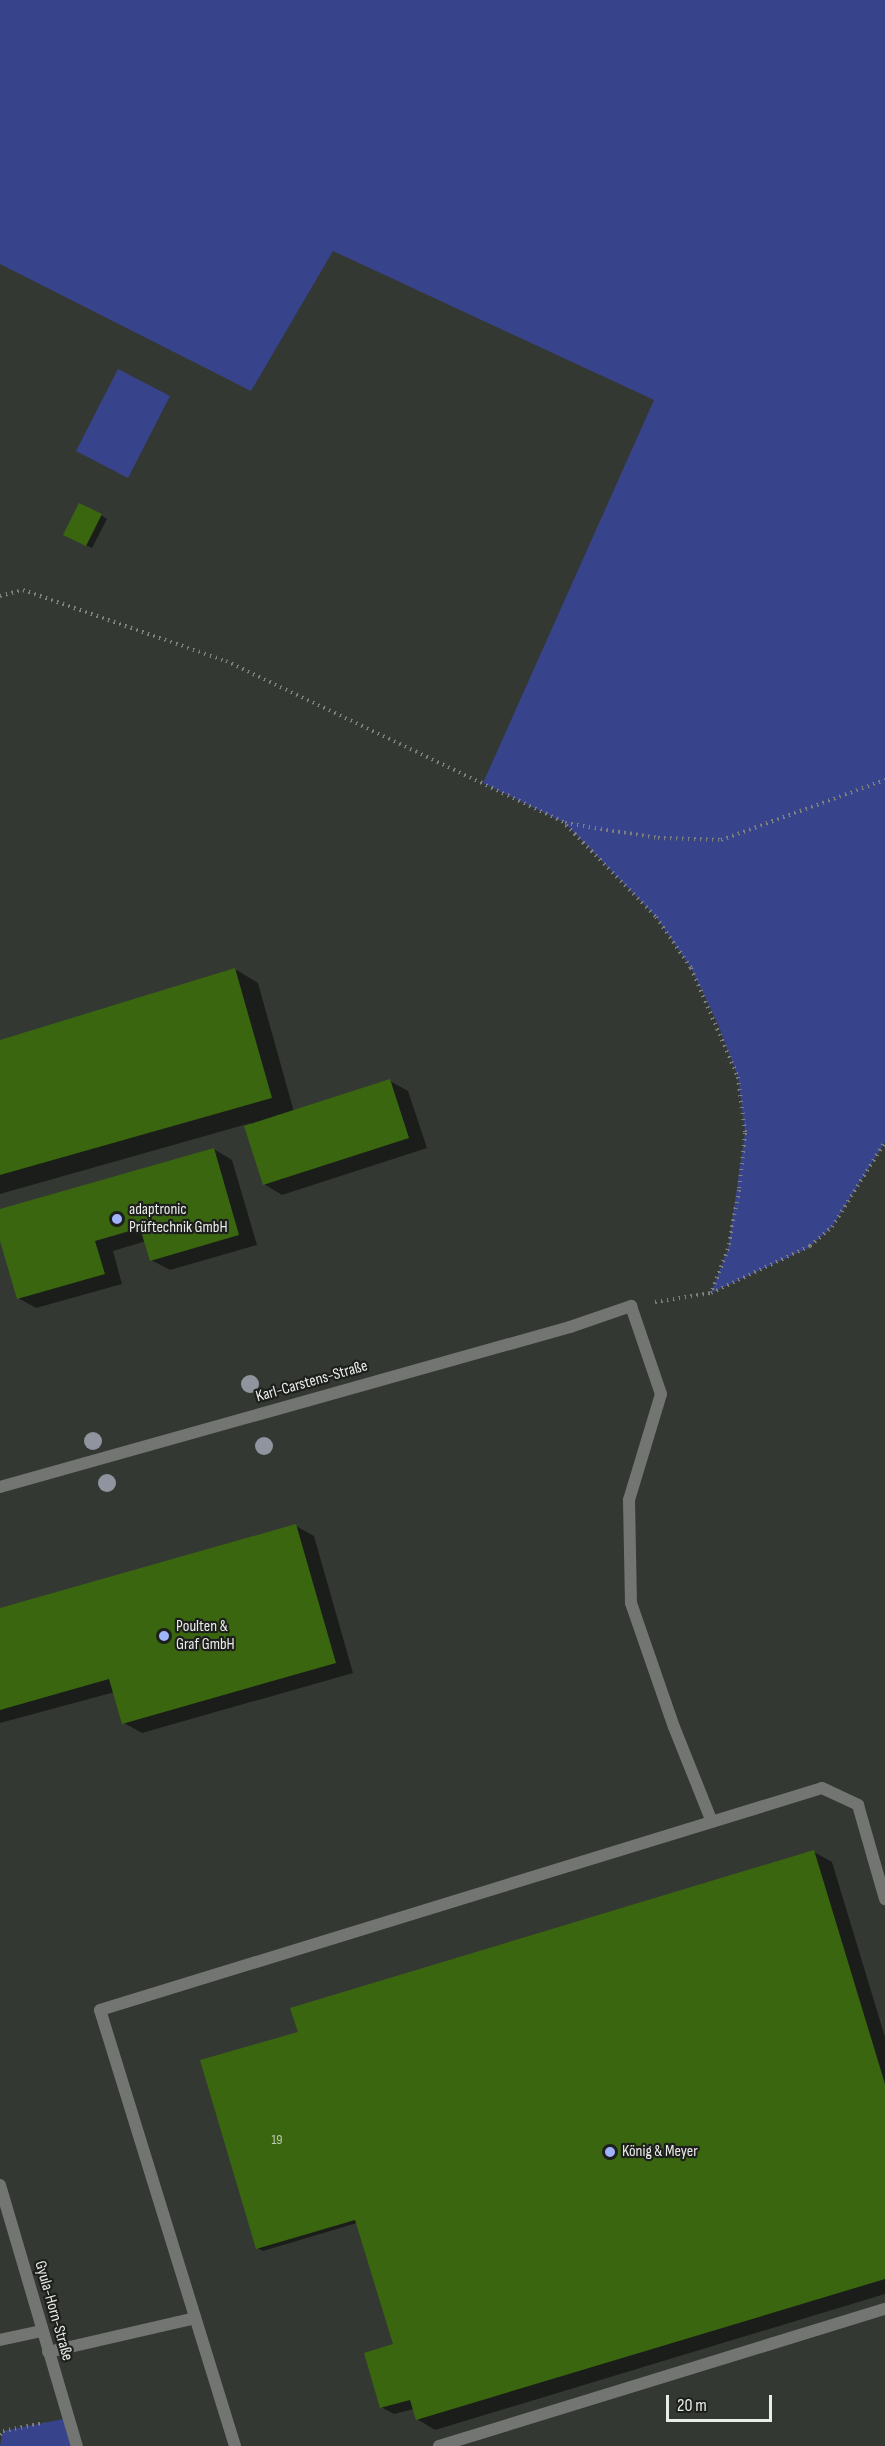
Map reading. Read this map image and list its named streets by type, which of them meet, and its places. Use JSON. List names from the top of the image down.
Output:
{
  "streets": {
    "street": ["Karl-Carstens-Straße", "Gyula-Horn-Straße"]
  },
  "places": ["adaptronic Prüftechnik GmbH", "Poulten & Graf GmbH", "König & Meyer"],
  "house_numbers": ["19"],
  "scale_bar": "20 m"
}
